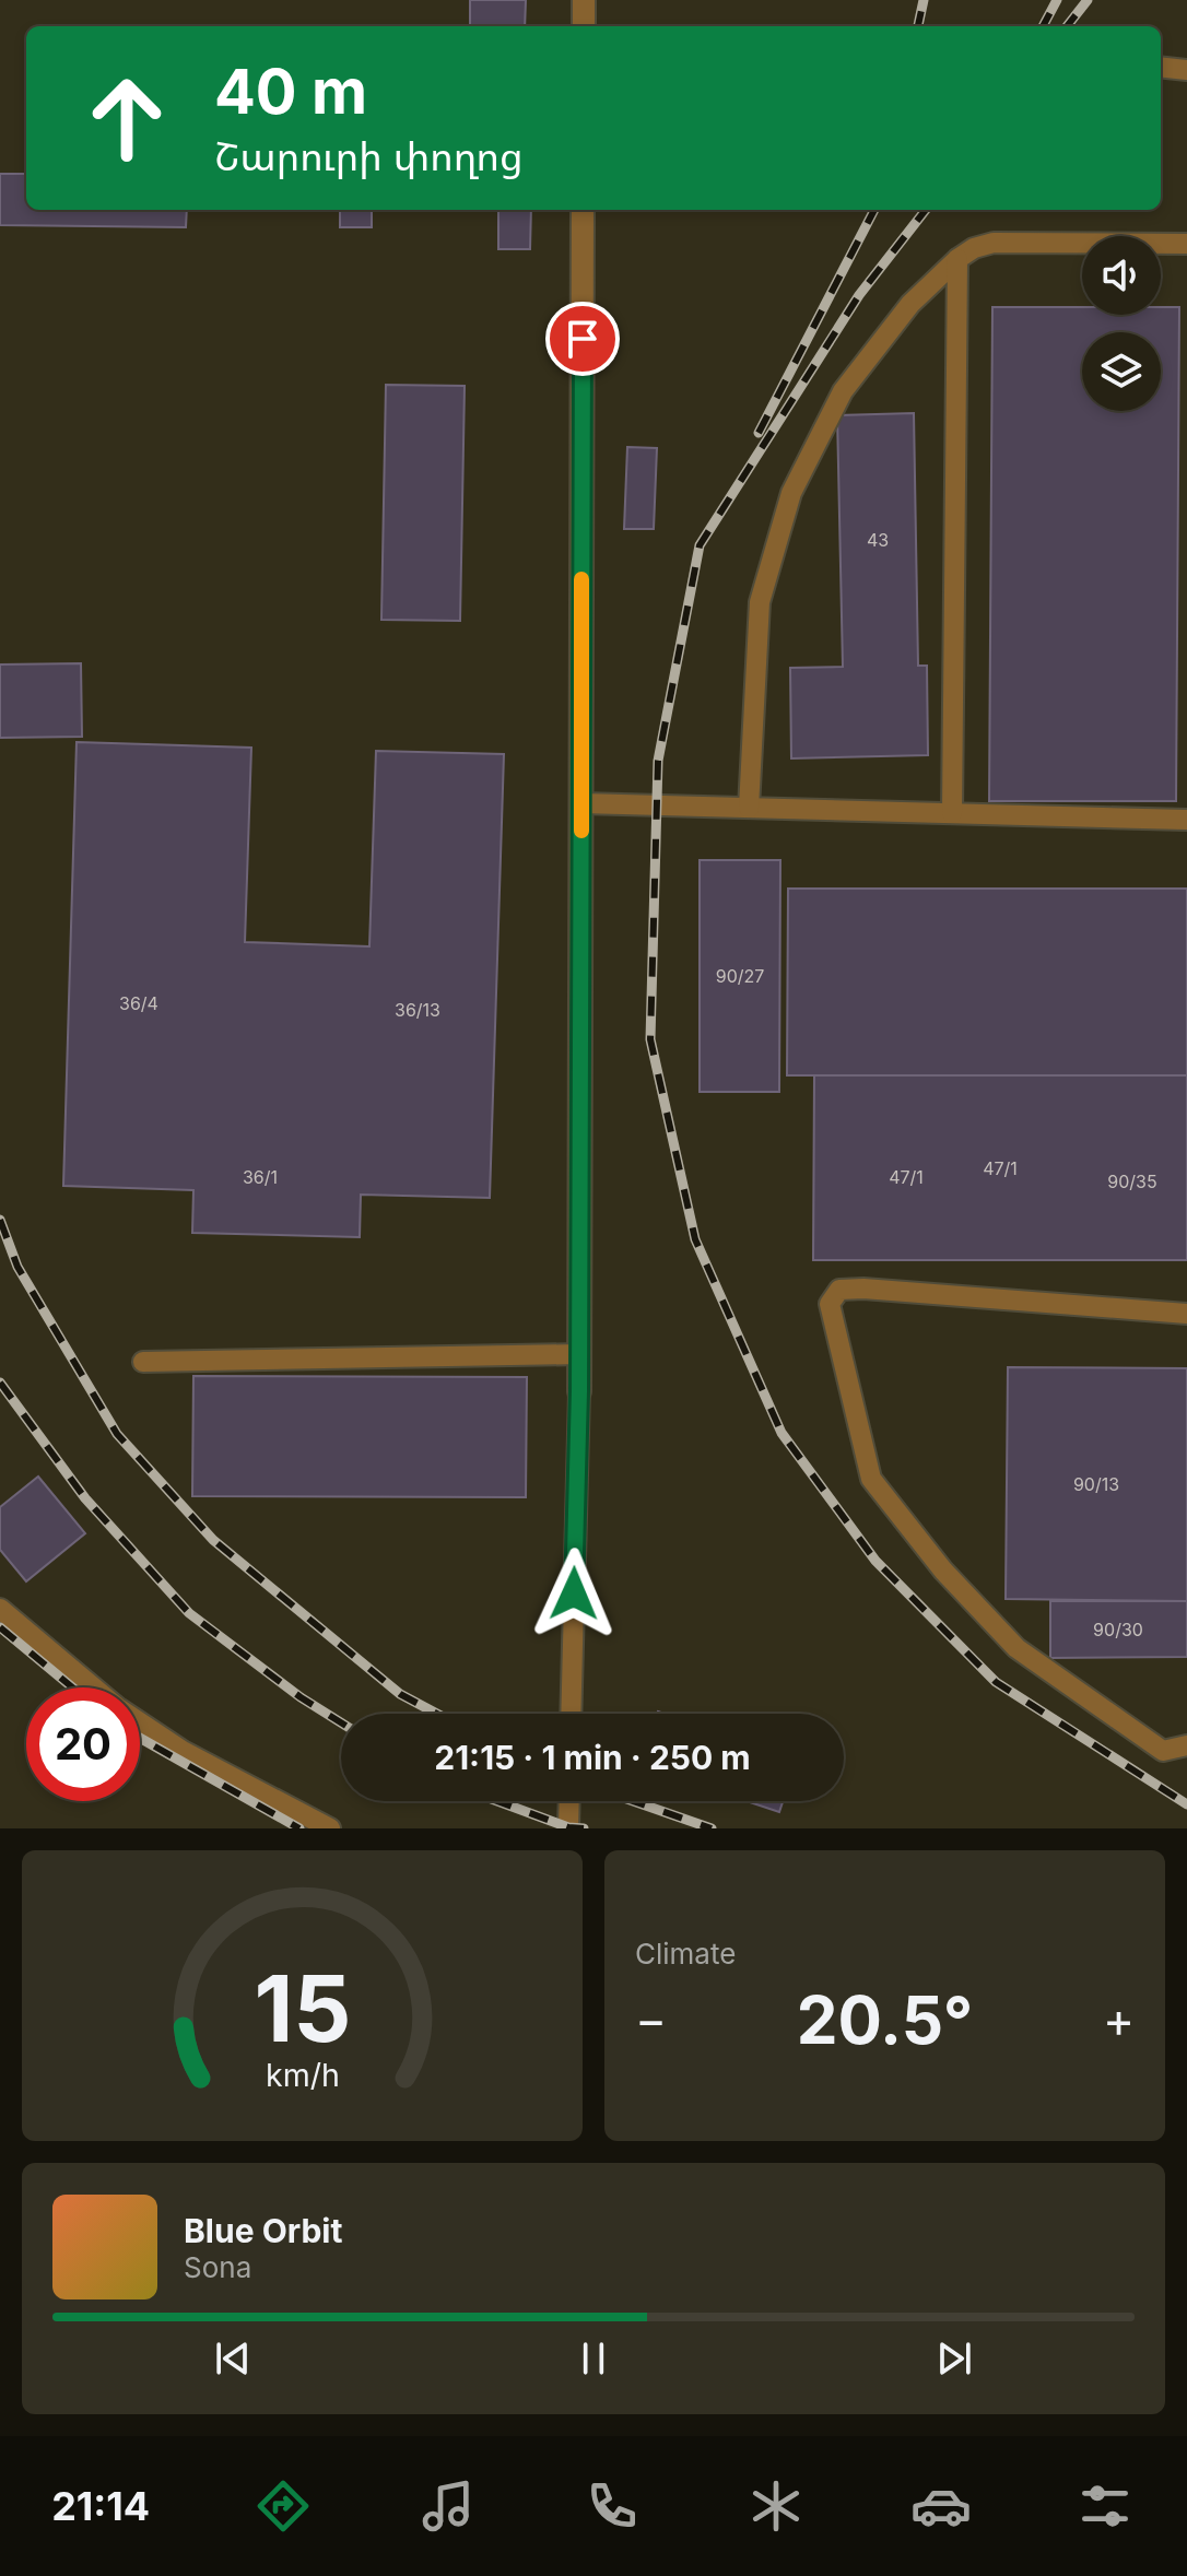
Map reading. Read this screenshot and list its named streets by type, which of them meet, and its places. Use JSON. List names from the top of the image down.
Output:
{
  "house_numbers": [
    "43",
    "90/27",
    "36/4",
    "36/13",
    "47/1",
    "36/1",
    "47/1",
    "90/35",
    "90/13",
    "90/30"
  ],
  "page": {
    "turn": ["40 m", "Շարուրի փողոց"],
    "limit": "20",
    "trip": "21:15 · 1 min · 250 m",
    "tile": "Climate",
    "heat": ["−", "20.5°", "+"],
    "song": ["Blue Orbit", "Sona"],
    "tabs": "21:14",
    "gauge": ["15", "km/h"]
  }
}
